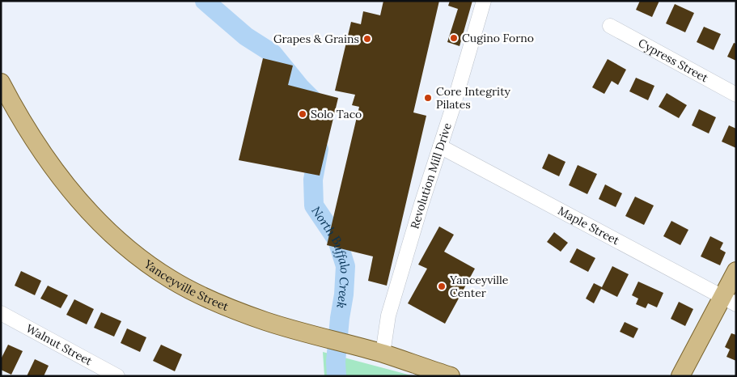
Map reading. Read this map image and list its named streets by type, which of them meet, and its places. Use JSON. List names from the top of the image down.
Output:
{
  "streets": {
    "main road": ["Yanceyville Street"],
    "street": [
      "Cypress Street",
      "Revolution Mill Drive",
      "Maple Street",
      "Walnut Street"
    ]
  },
  "crossings": [
    ["Revolution Mill Drive", "Maple Street"],
    ["Revolution Mill Drive", "Yanceyville Street"]
  ],
  "water": ["North Buffalo Creek"],
  "places": [
    "Cugino Forno",
    "Grapes & Grains",
    "Core Integrity Pilates",
    "Solo Taco",
    "Yanceyville Center"
  ]
}
